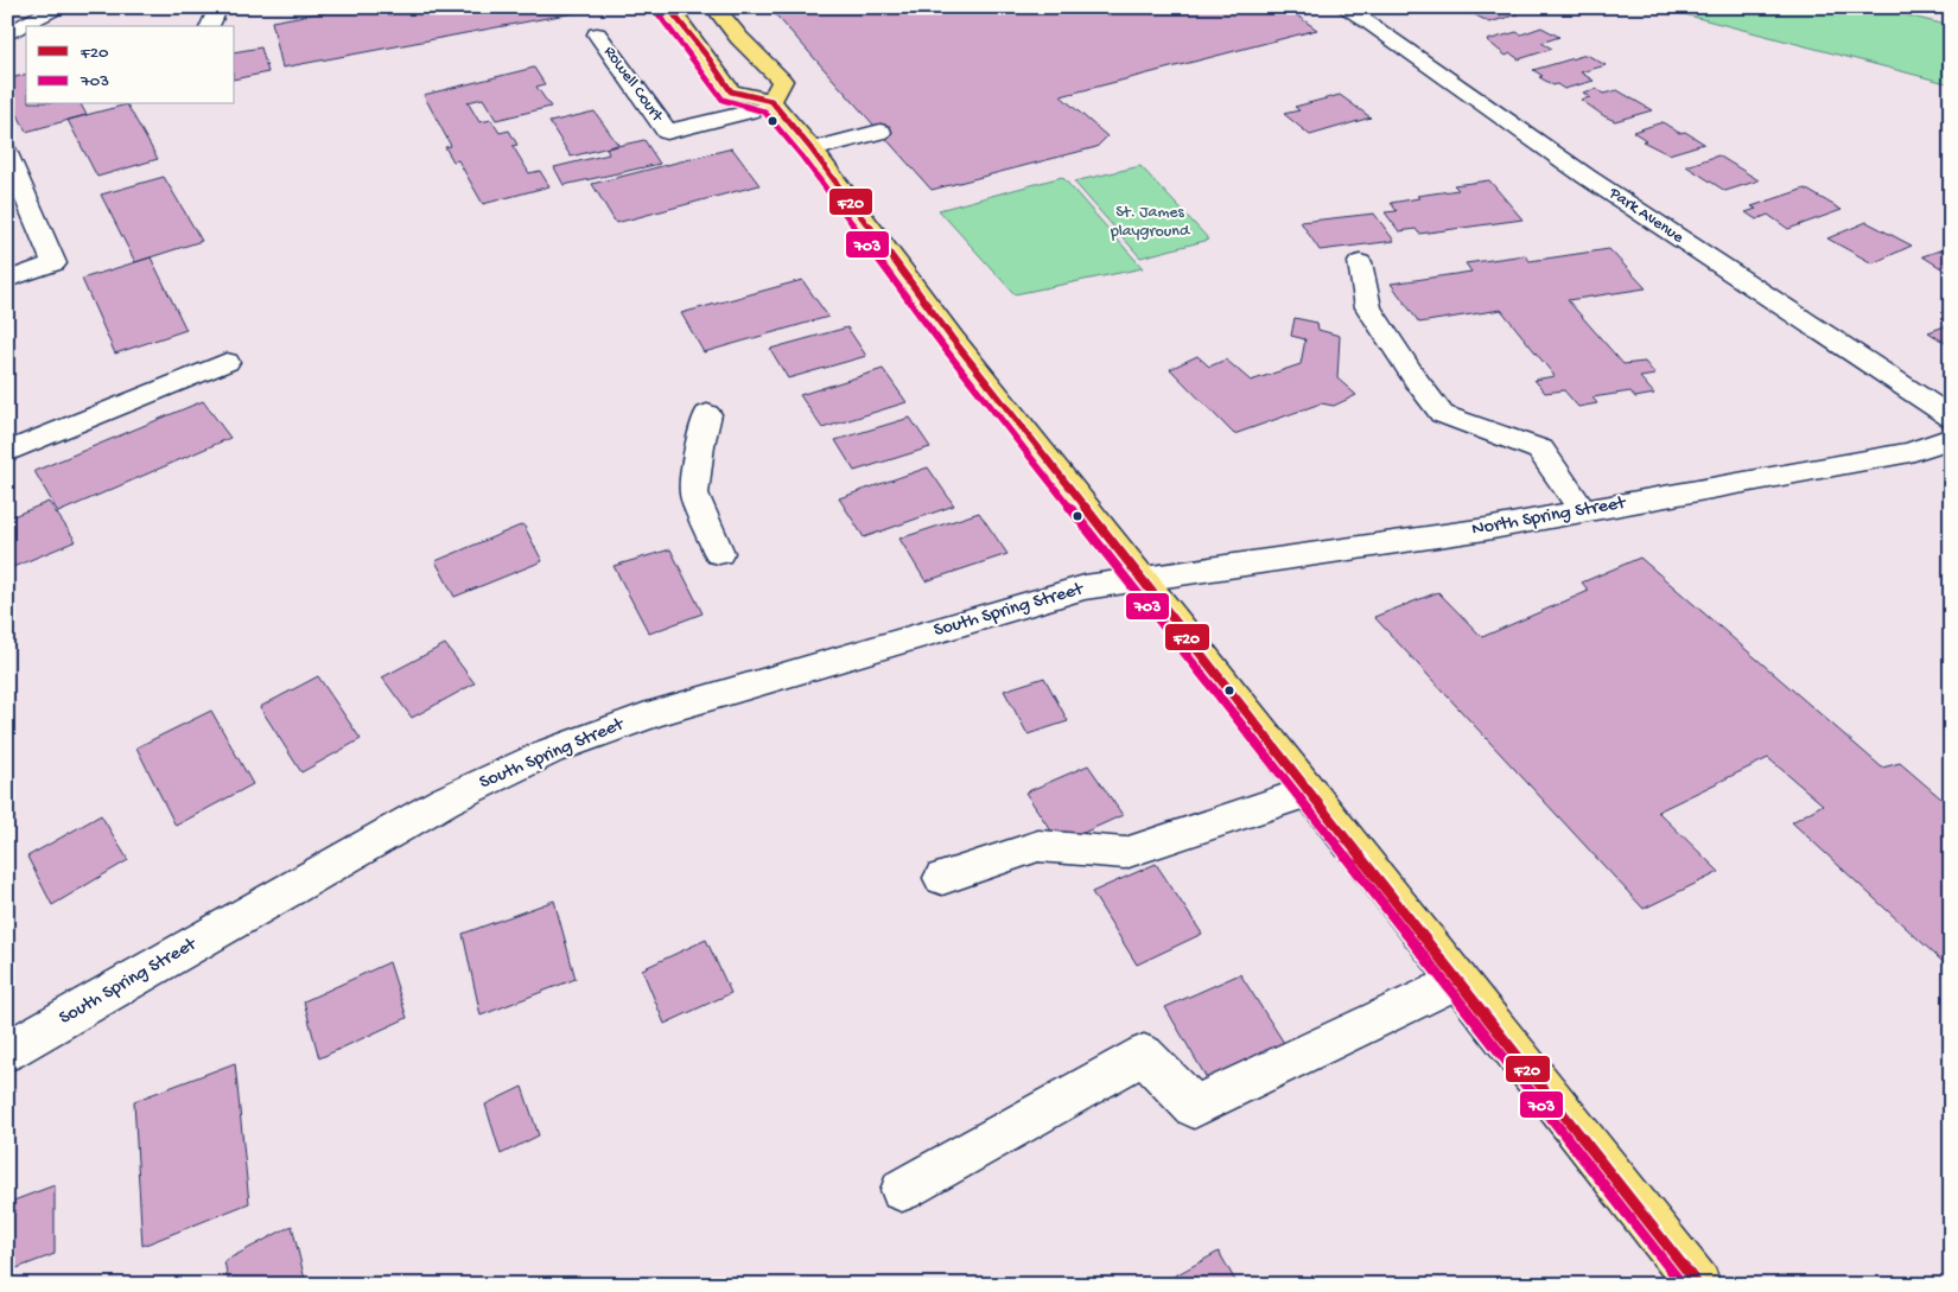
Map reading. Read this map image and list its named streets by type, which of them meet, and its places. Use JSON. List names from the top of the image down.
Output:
{
  "streets": {
    "street": [
      "Rowell Court",
      "Park Avenue",
      "North Spring Street",
      "South Spring Street"
    ]
  },
  "crossings": [
    ["North Spring Street", "South Spring Street"]
  ],
  "parks": ["St. James playground"],
  "lines": ["transit line F20", "transit line 703"],
  "legend": ["F20", "703"]
}
